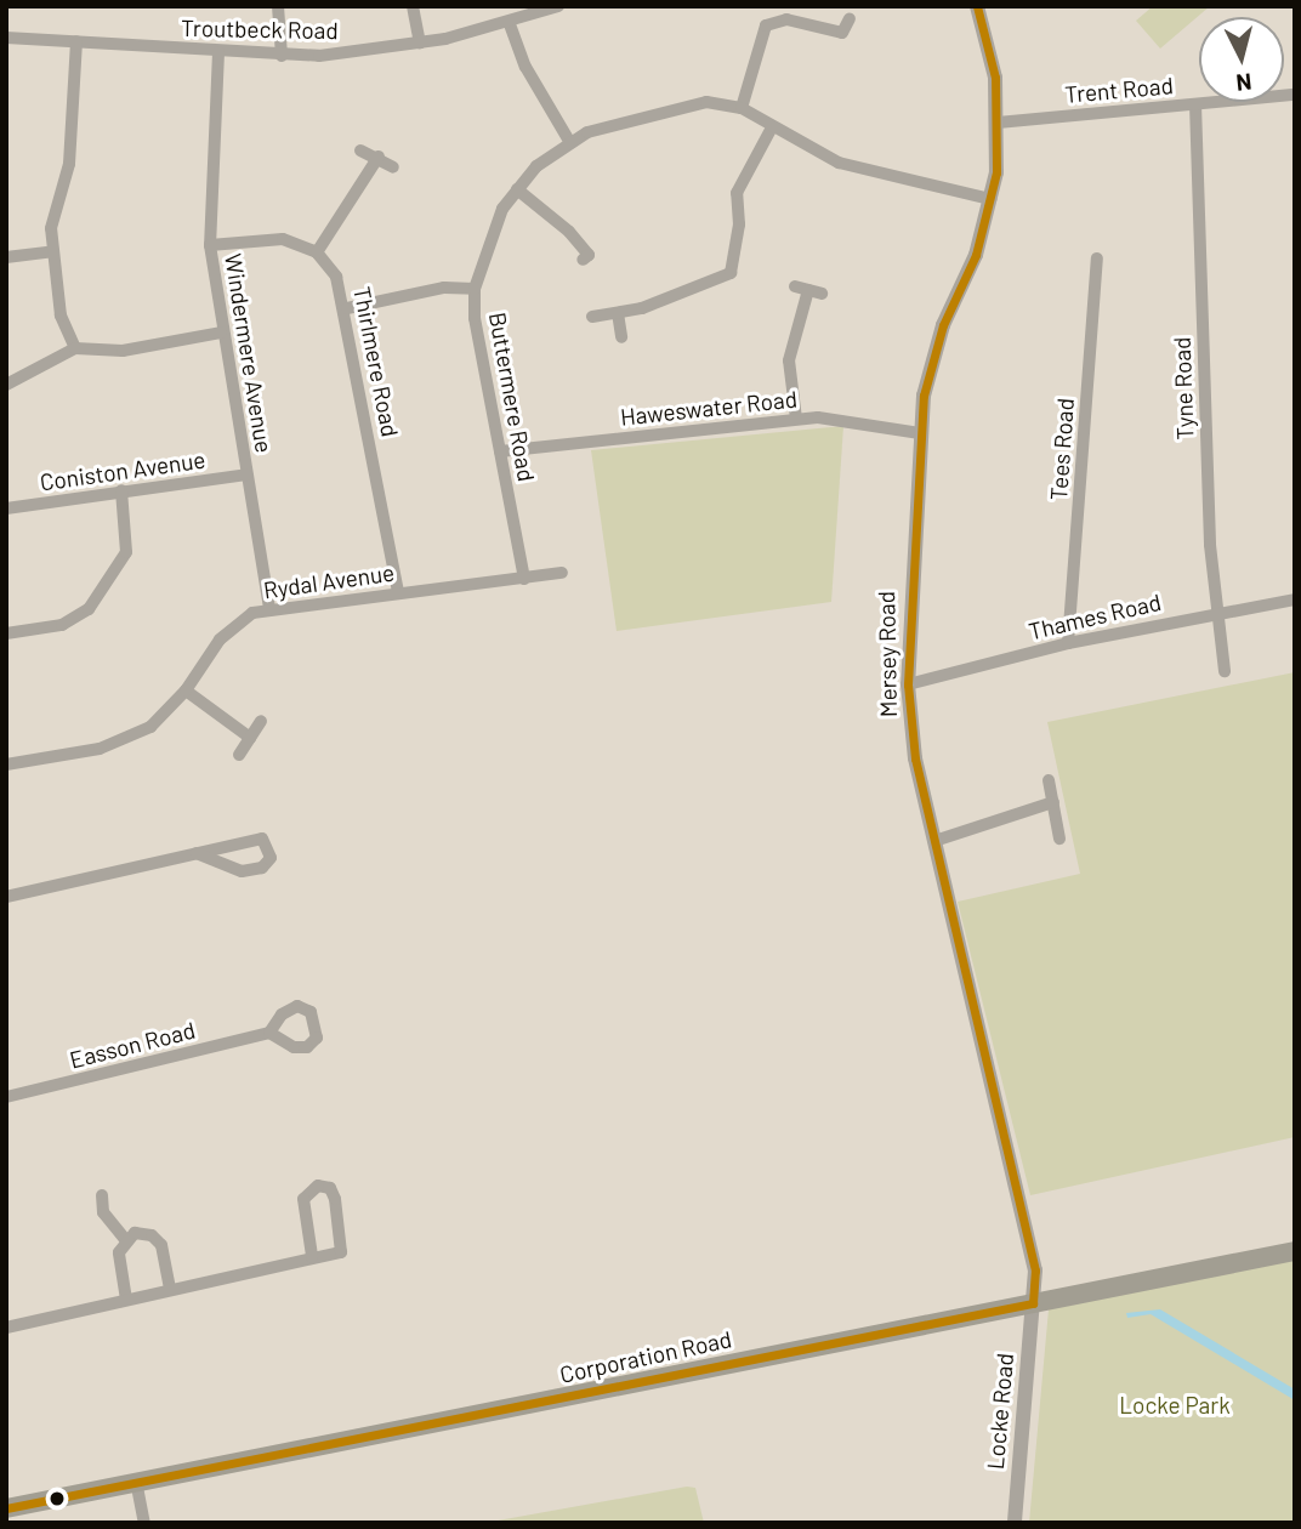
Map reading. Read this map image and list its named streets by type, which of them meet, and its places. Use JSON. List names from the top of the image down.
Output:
{
  "streets": {
    "main road": ["Corporation Road"],
    "street": [
      "Troutbeck Road",
      "Trent Road",
      "Windermere Avenue",
      "Thirlmere Road",
      "Tyne Road",
      "Buttermere Road",
      "Haweswater Road",
      "Tees Road",
      "Coniston Avenue",
      "Rydal Avenue",
      "Thames Road",
      "Mersey Road",
      "Easson Road",
      "Locke Road"
    ]
  },
  "crossings": [
    ["Troutbeck Road", "Windermere Avenue"],
    ["Trent Road", "Tyne Road"],
    ["Trent Road", "Mersey Road"],
    ["Windermere Avenue", "Coniston Avenue"],
    ["Windermere Avenue", "Rydal Avenue"],
    ["Thirlmere Road", "Rydal Avenue"],
    ["Tyne Road", "Thames Road"],
    ["Buttermere Road", "Haweswater Road"],
    ["Buttermere Road", "Rydal Avenue"],
    ["Buttermere Road", "Mersey Road"],
    ["Haweswater Road", "Mersey Road"],
    ["Tees Road", "Thames Road"],
    ["Thames Road", "Mersey Road"],
    ["Mersey Road", "Corporation Road"],
    ["Mersey Road", "Locke Road"],
    ["Corporation Road", "Locke Road"]
  ],
  "parks": ["Locke Park"],
  "north": "bottom"
}
